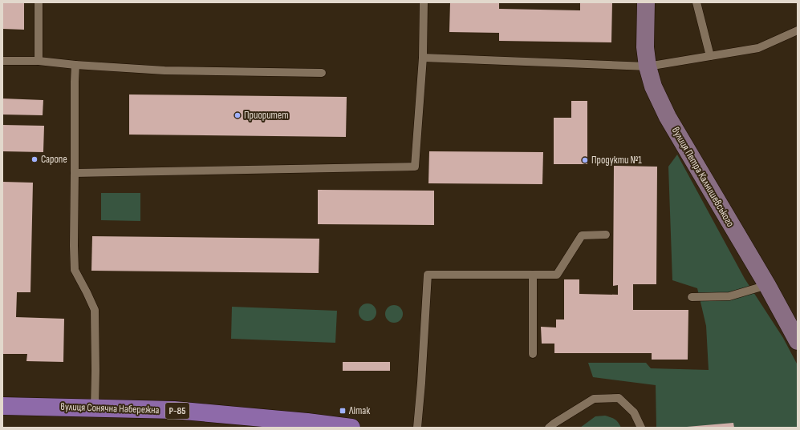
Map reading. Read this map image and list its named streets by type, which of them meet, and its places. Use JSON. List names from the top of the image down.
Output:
{
  "streets": {
    "main road": ["вулиця Петра Калнишевського", "вулиця Сонячна Набережна", "Р-85"]
  },
  "places": {
    "other": ["Приоритет", "Capone", "Продукти №1"],
    "transit": ["Літак"]
  }
}
